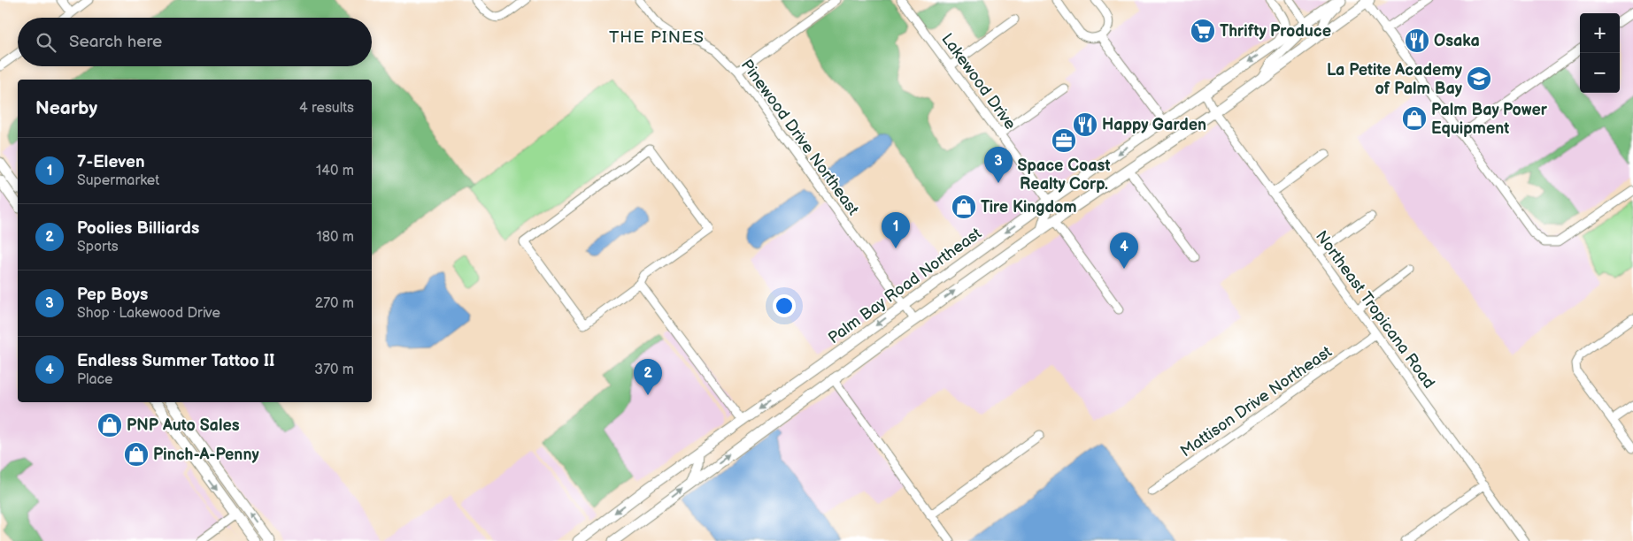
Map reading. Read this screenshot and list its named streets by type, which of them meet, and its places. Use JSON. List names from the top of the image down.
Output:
{
  "streets": {
    "main road": ["Palm Bay Road Northeast"],
    "street": [
      "Lakewood Drive",
      "Pinewood Drive Northeast",
      "Northeast Tropicana Road",
      "Mattison Drive Northeast"
    ]
  },
  "crossings": [
    ["Lakewood Drive", "Palm Bay Road Northeast"],
    ["Pinewood Drive Northeast", "Palm Bay Road Northeast"],
    ["Palm Bay Road Northeast", "Northeast Tropicana Road"],
    ["Northeast Tropicana Road", "Mattison Drive Northeast"]
  ],
  "districts": ["THE PINES"],
  "places": {
    "supermarket": ["Thrifty Produce"],
    "restaurant": ["Osaka", "Happy Garden"],
    "school or university": ["La Petite Academy of Palm Bay"],
    "shop": [
      "Palm Bay Power Equipment",
      "Tire Kingdom",
      "PNP Auto Sales",
      "Pinch-A-Penny"
    ],
    "office": ["Space Coast Realty Corp."]
  },
  "page": {
    "map_buttons": ["+", "−"],
    "search": "Search here",
    "heading": ["Nearby", "4 results"],
    "list": [
      {
        "mark": "1",
        "name": "7-Eleven",
        "note": "Supermarket",
        "value": "140 m"
      },
      {
        "mark": "2",
        "name": "Poolies Billiards",
        "note": "Sports",
        "value": "180 m"
      },
      {
        "mark": "3",
        "name": "Pep Boys",
        "note": "Shop · Lakewood Drive",
        "value": "270 m"
      },
      {
        "mark": "4",
        "name": "Endless Summer Tattoo II",
        "note": "Place",
        "value": "370 m"
      }
    ],
    "pins": [
      "3",
      "1",
      "4",
      "2"
    ]
  }
}
